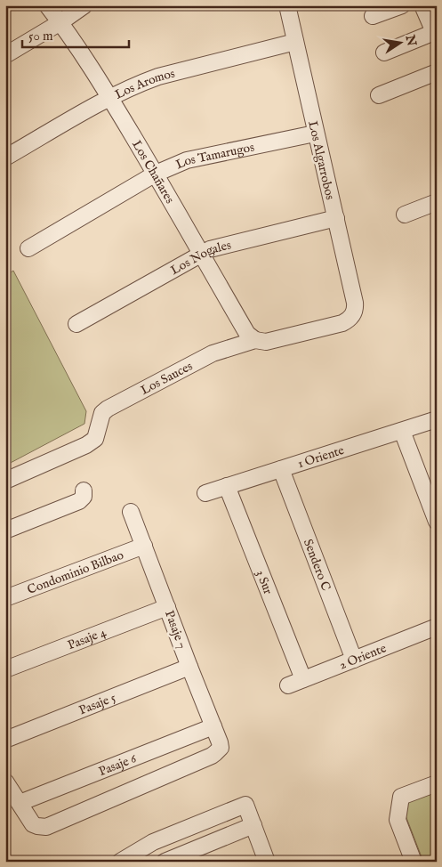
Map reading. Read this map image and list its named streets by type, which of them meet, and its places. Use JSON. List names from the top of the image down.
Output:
{
  "streets": {
    "street": [
      "Los Aromos",
      "Los Tamarugos",
      "Los Algarrobos",
      "Los Chañares",
      "Los Nogales",
      "Los Sauces",
      "1 Oriente",
      "Sendero C",
      "Condominio Bilbao",
      "3 Sur",
      "Pasaje 7",
      "Pasaje 4",
      "2 Oriente",
      "Pasaje 5",
      "Pasaje 6"
    ]
  },
  "crossings": [
    ["Los Aromos", "Los Algarrobos"],
    ["Los Aromos", "Los Chañares"],
    ["Los Tamarugos", "Los Algarrobos"],
    ["Los Tamarugos", "Los Chañares"],
    ["Los Algarrobos", "Los Nogales"],
    ["Los Algarrobos", "Los Sauces"],
    ["Los Chañares", "Los Nogales"],
    ["Los Chañares", "Los Sauces"],
    ["1 Oriente", "Sendero C"],
    ["1 Oriente", "3 Sur"],
    ["Sendero C", "2 Oriente"],
    ["Condominio Bilbao", "Pasaje 7"],
    ["3 Sur", "2 Oriente"],
    ["Pasaje 7", "Pasaje 4"],
    ["Pasaje 7", "Pasaje 5"],
    ["Pasaje 7", "Pasaje 6"]
  ],
  "scale_bar": "50 m",
  "north": "right"
}
